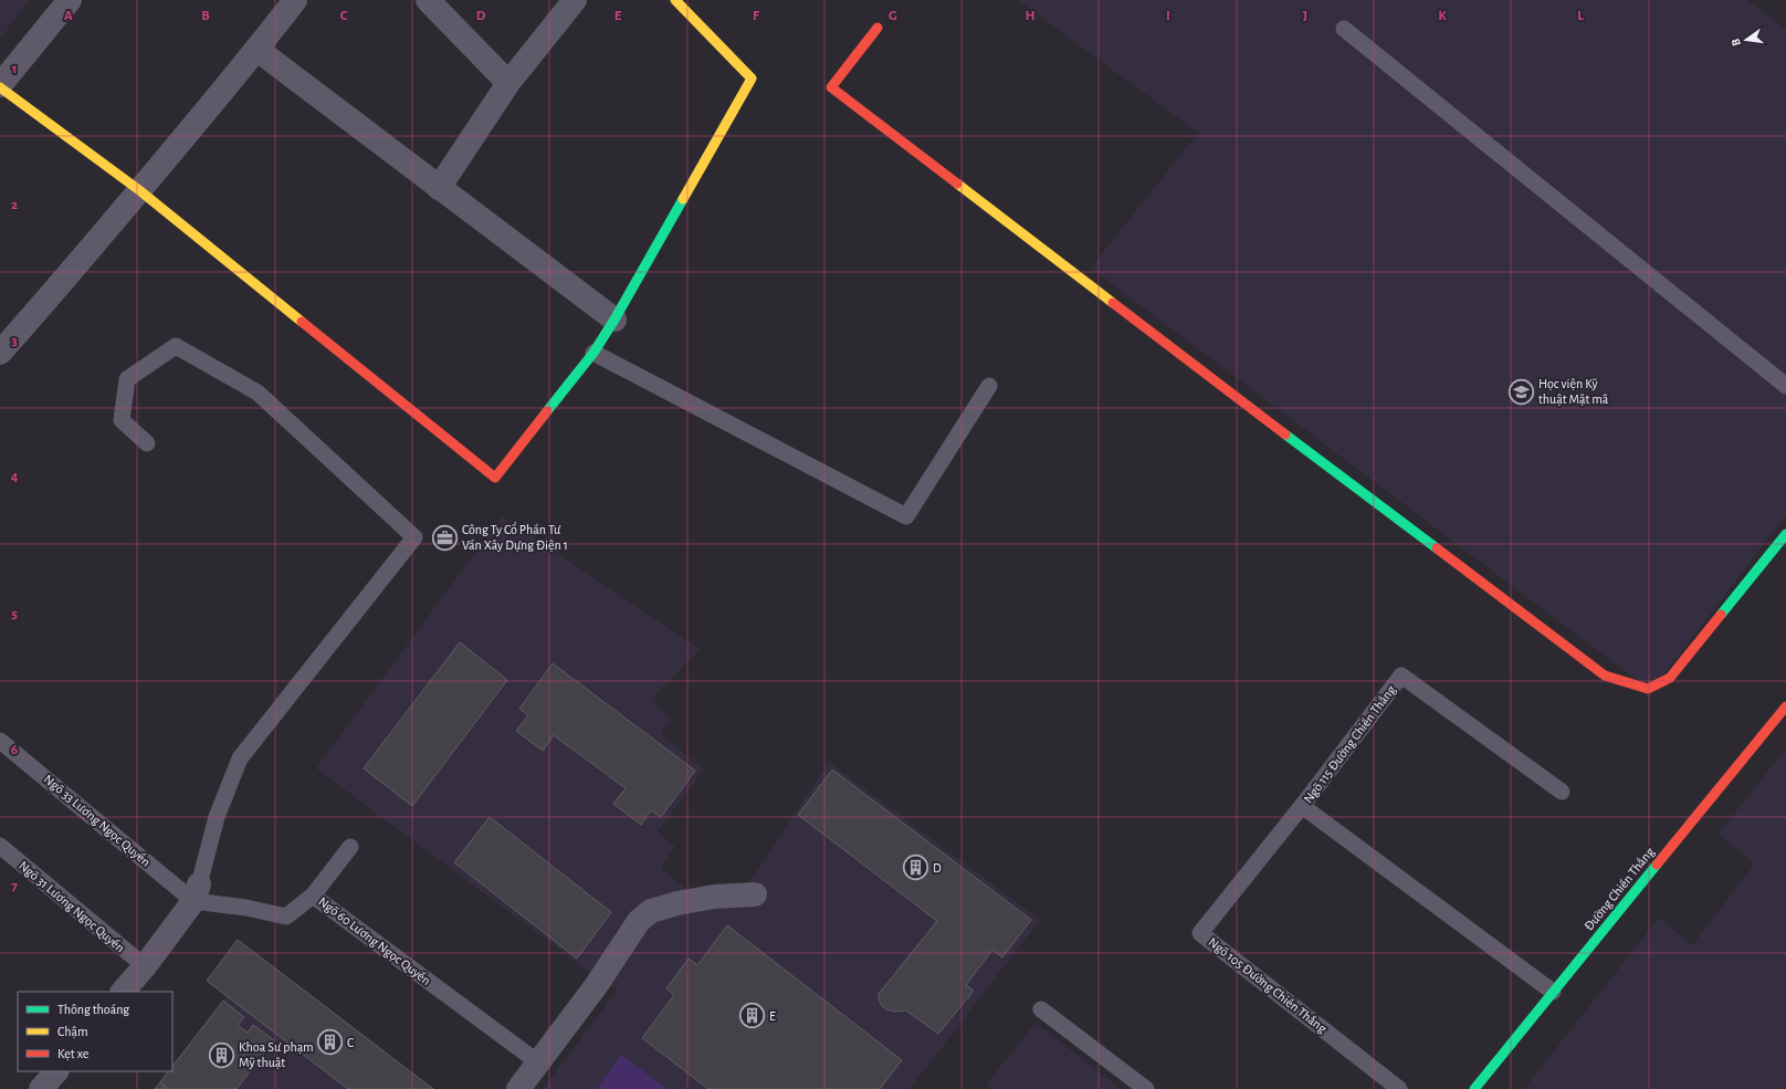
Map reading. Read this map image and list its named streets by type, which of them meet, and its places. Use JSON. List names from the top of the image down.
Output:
{
  "streets": {
    "street": ["Đường Chiến Thắng"],
    "lane": [
      "Ngõ 115 Đường Chiến Thắng",
      "Ngõ 33 Lương Ngọc Quyến",
      "Ngõ 31 Lương Ngọc Quyến",
      "Ngõ 60 Lương Ngọc Quyến",
      "Ngõ 105 Đường Chiến Thắng"
    ]
  },
  "crossings": [
    ["Ngõ 115 Đường Chiến Thắng", "Đường Chiến Thắng"],
    ["Ngõ 115 Đường Chiến Thắng", "Ngõ 105 Đường Chiến Thắng"],
    ["Ngõ 33 Lương Ngọc Quyến", "Ngõ 60 Lương Ngọc Quyến"]
  ],
  "places": {
    "school or university": ["Học viện Kỹ thuật Mật mã"],
    "office": ["Công Ty Cổ Phần Tư Vấn Xây Dựng Điện 1"],
    "building": [
      "D",
      "E",
      "C",
      "Khoa Sư phạm Mỹ thuật"
    ]
  },
  "legend": ["Thông thoáng", "Chậm", "Kẹt xe"],
  "north": "left",
  "grid": {
    "columns": [
      "A",
      "B",
      "C",
      "D",
      "E",
      "F",
      "G",
      "H",
      "I",
      "J",
      "K",
      "L"
    ],
    "rows": [
      "1",
      "2",
      "3",
      "4",
      "5",
      "6",
      "7"
    ]
  }
}
